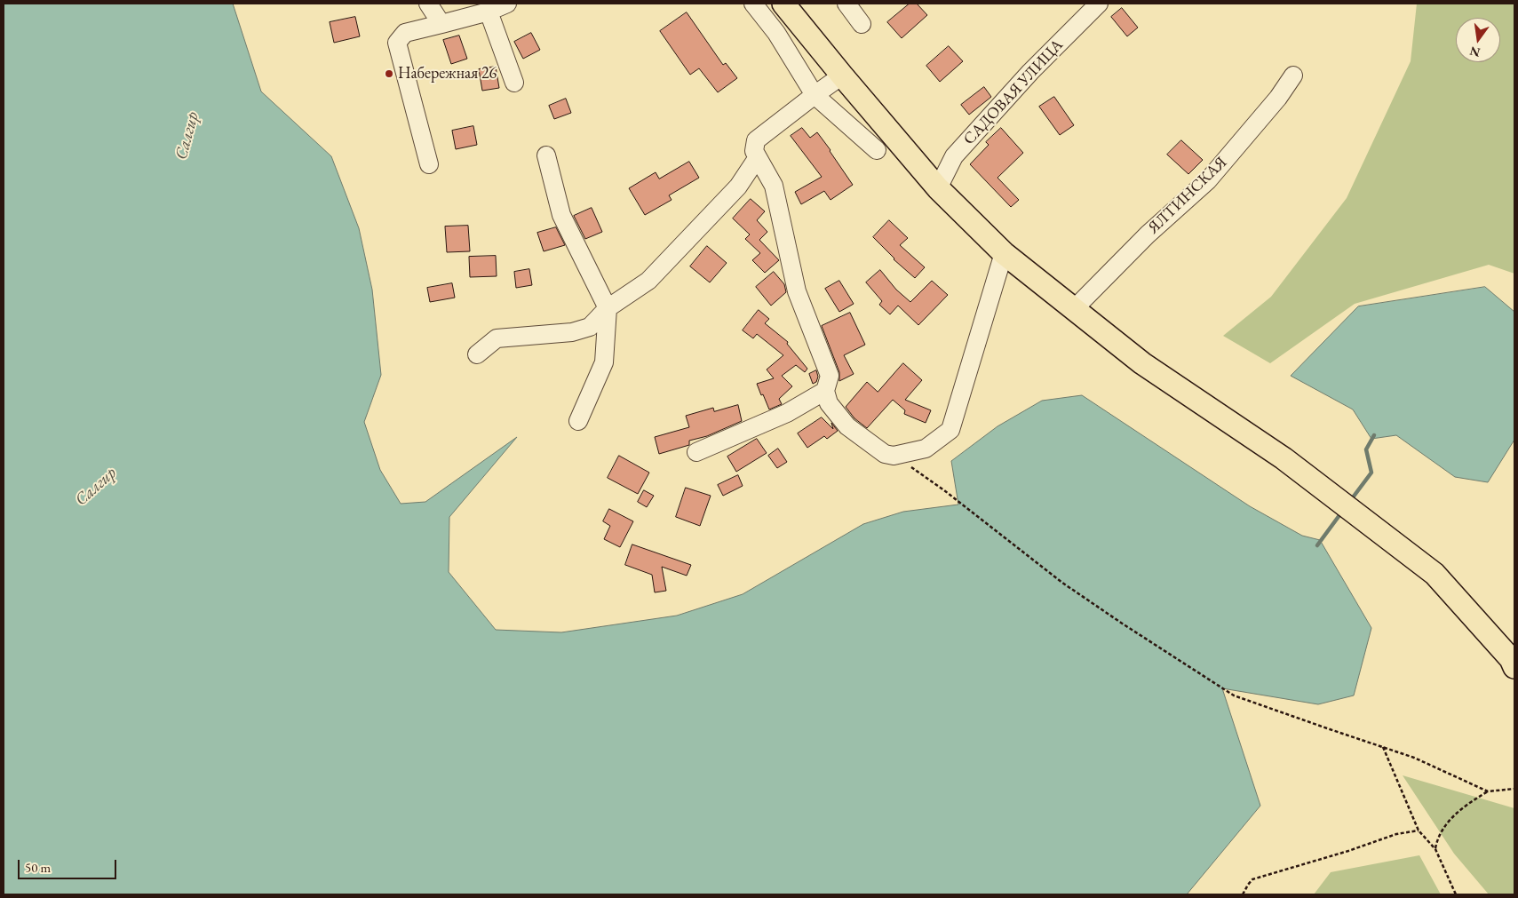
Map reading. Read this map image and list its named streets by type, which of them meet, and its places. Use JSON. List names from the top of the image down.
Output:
{
  "streets": {
    "street": ["САДОВАЯ УЛИЦА", "ЯЛТИНСКАЯ"]
  },
  "water": ["Салгир"],
  "places": ["Набережная 26"],
  "scale_bar": "50 m",
  "north": "bottom"
}
